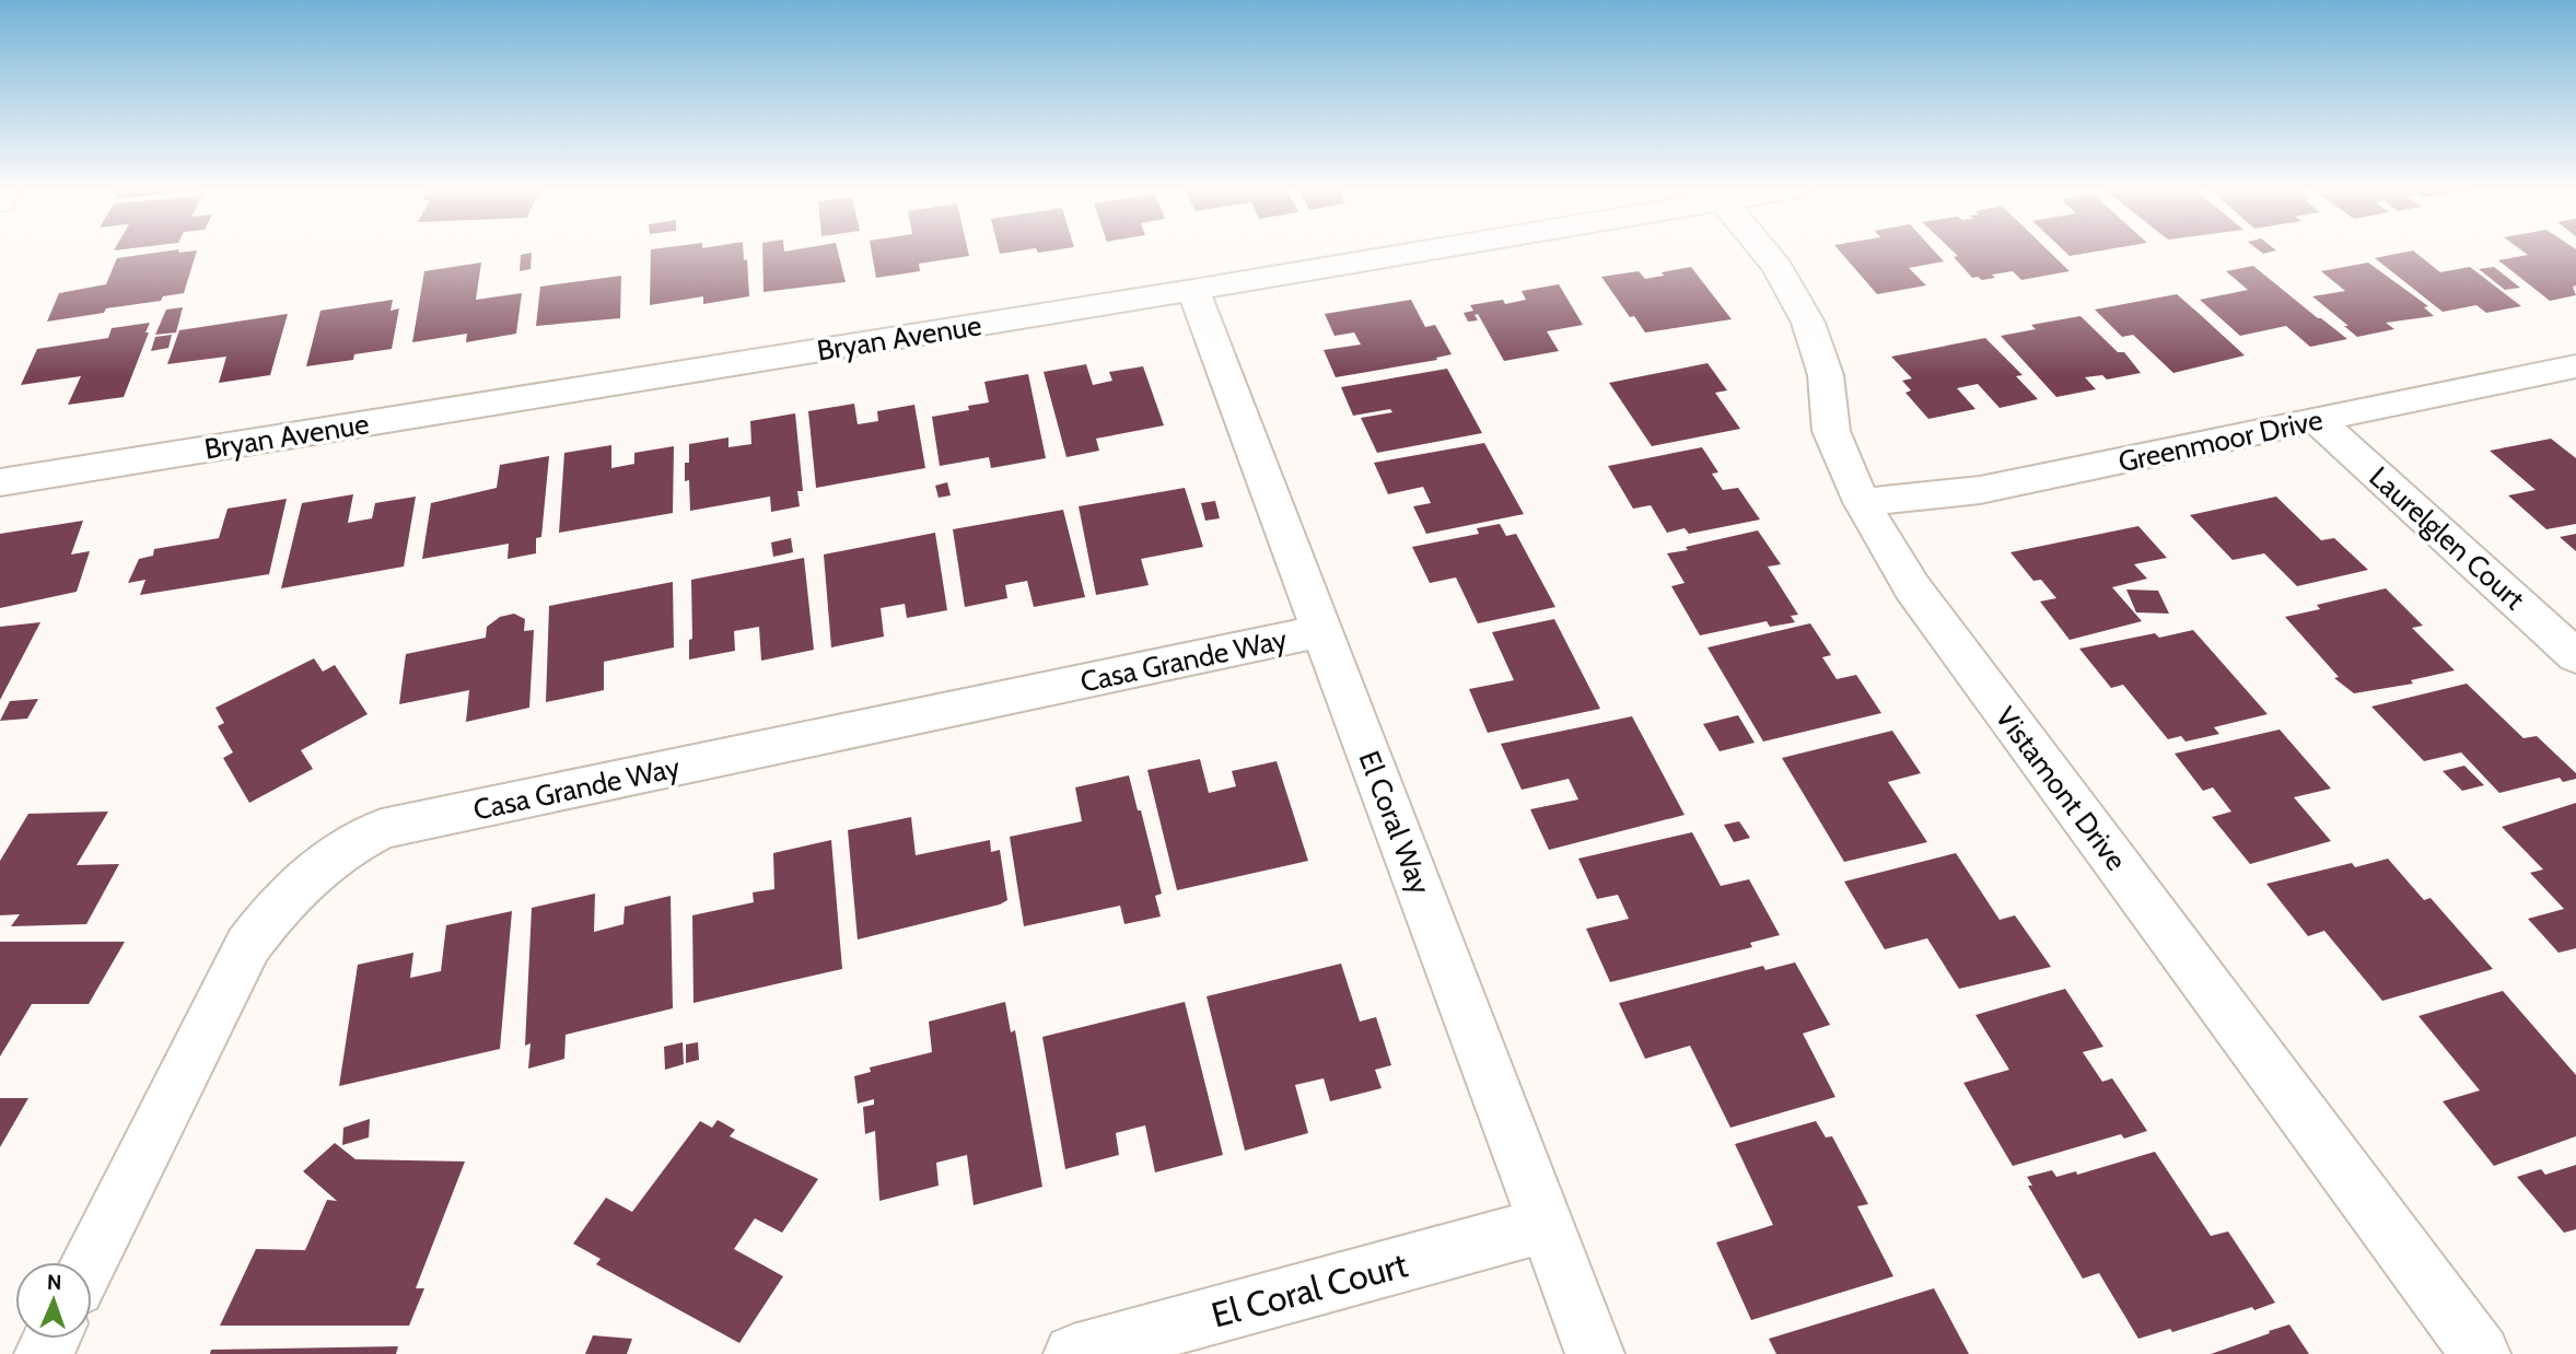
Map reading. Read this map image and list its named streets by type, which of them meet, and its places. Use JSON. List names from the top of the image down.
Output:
{
  "streets": {
    "street": [
      "Bryan Avenue",
      "Greenmoor Drive",
      "Laurelglen Court",
      "Casa Grande Way",
      "Vistamont Drive",
      "El Coral Way",
      "El Coral Court"
    ]
  },
  "crossings": [
    ["Bryan Avenue", "El Coral Way"],
    ["Greenmoor Drive", "Laurelglen Court"],
    ["Greenmoor Drive", "Vistamont Drive"],
    ["Casa Grande Way", "El Coral Way"],
    ["El Coral Way", "El Coral Court"]
  ],
  "north": "top"
}
